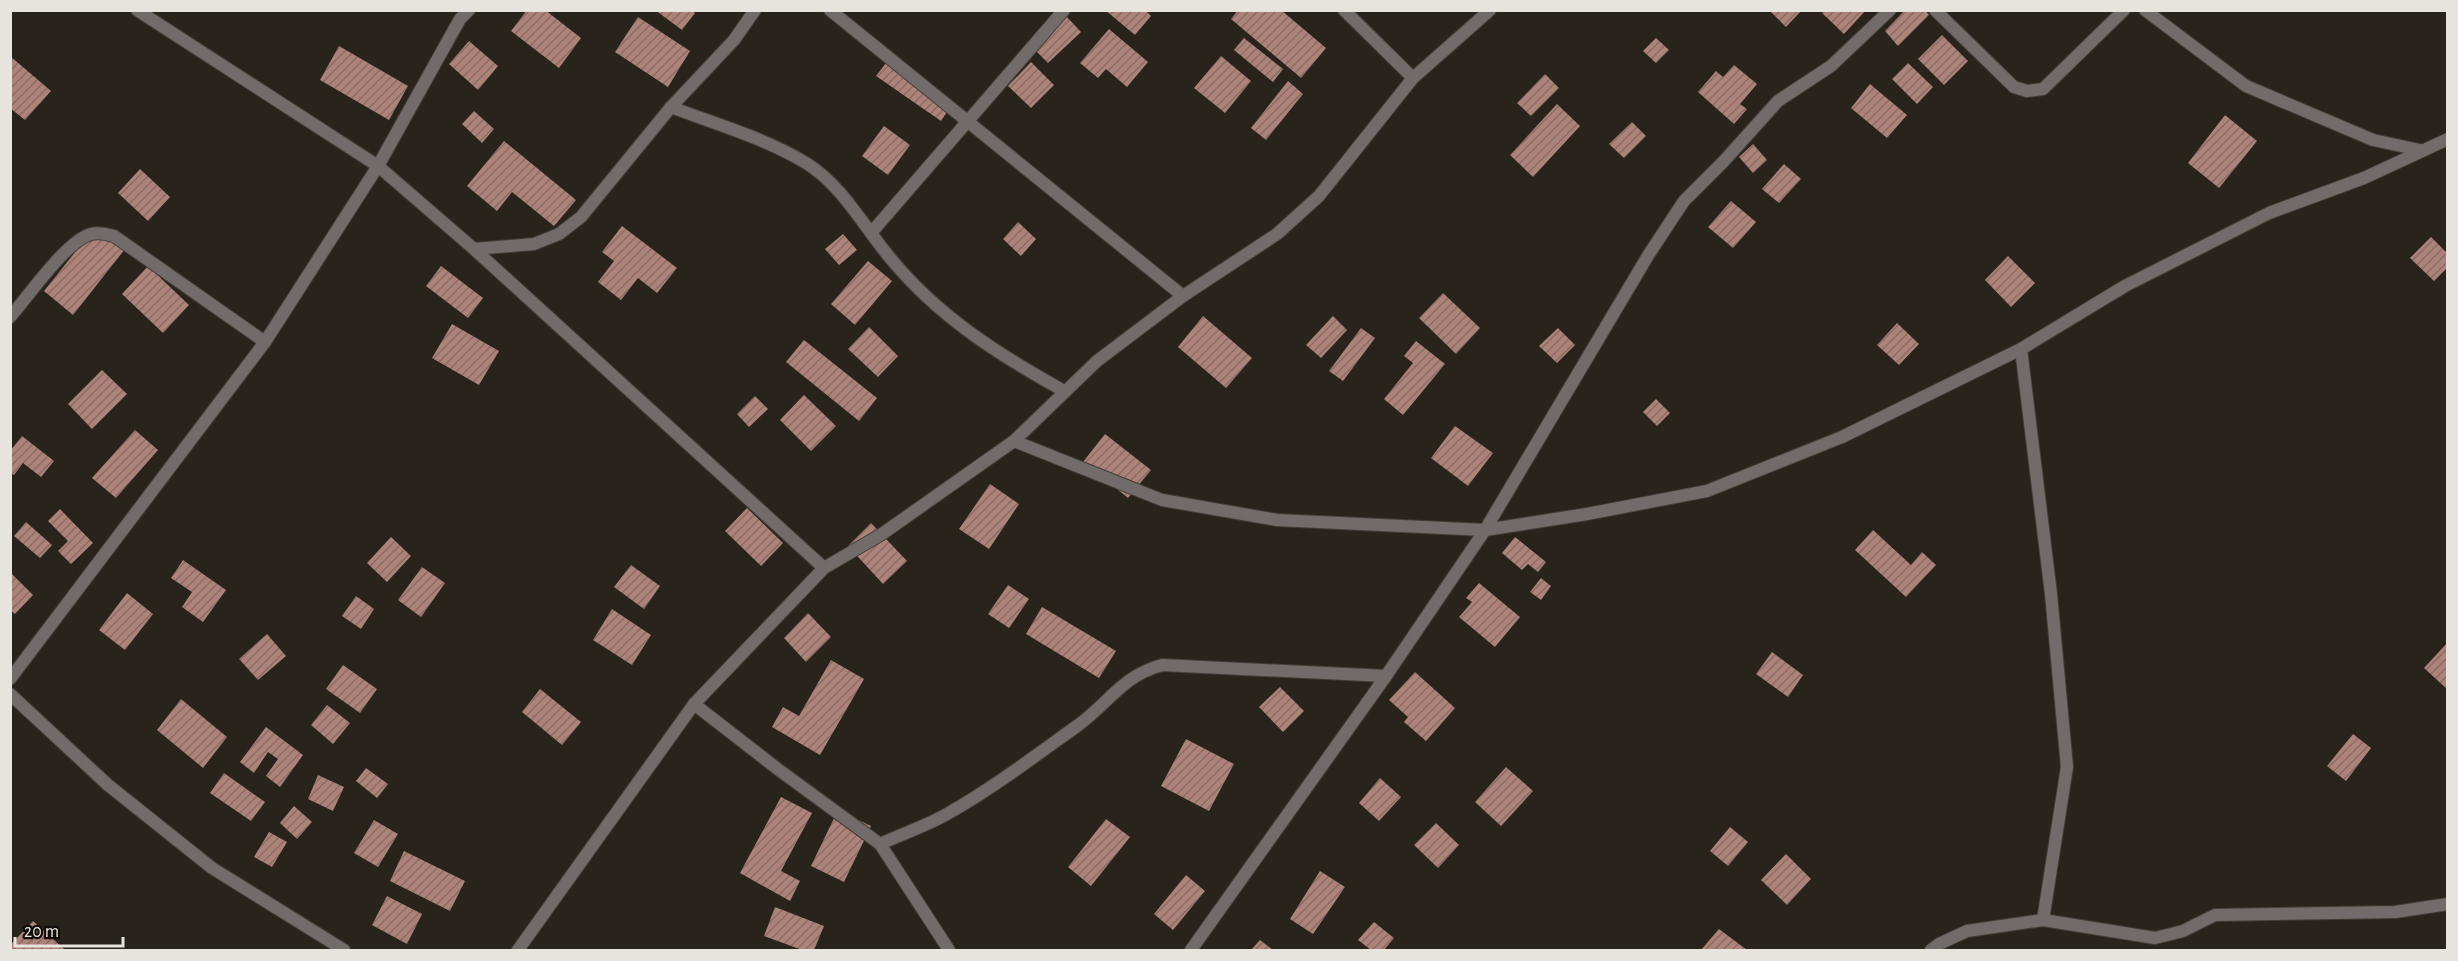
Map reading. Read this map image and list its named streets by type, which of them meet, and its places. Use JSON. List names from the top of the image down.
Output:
{
  "scale_bar": "20 m"
}
